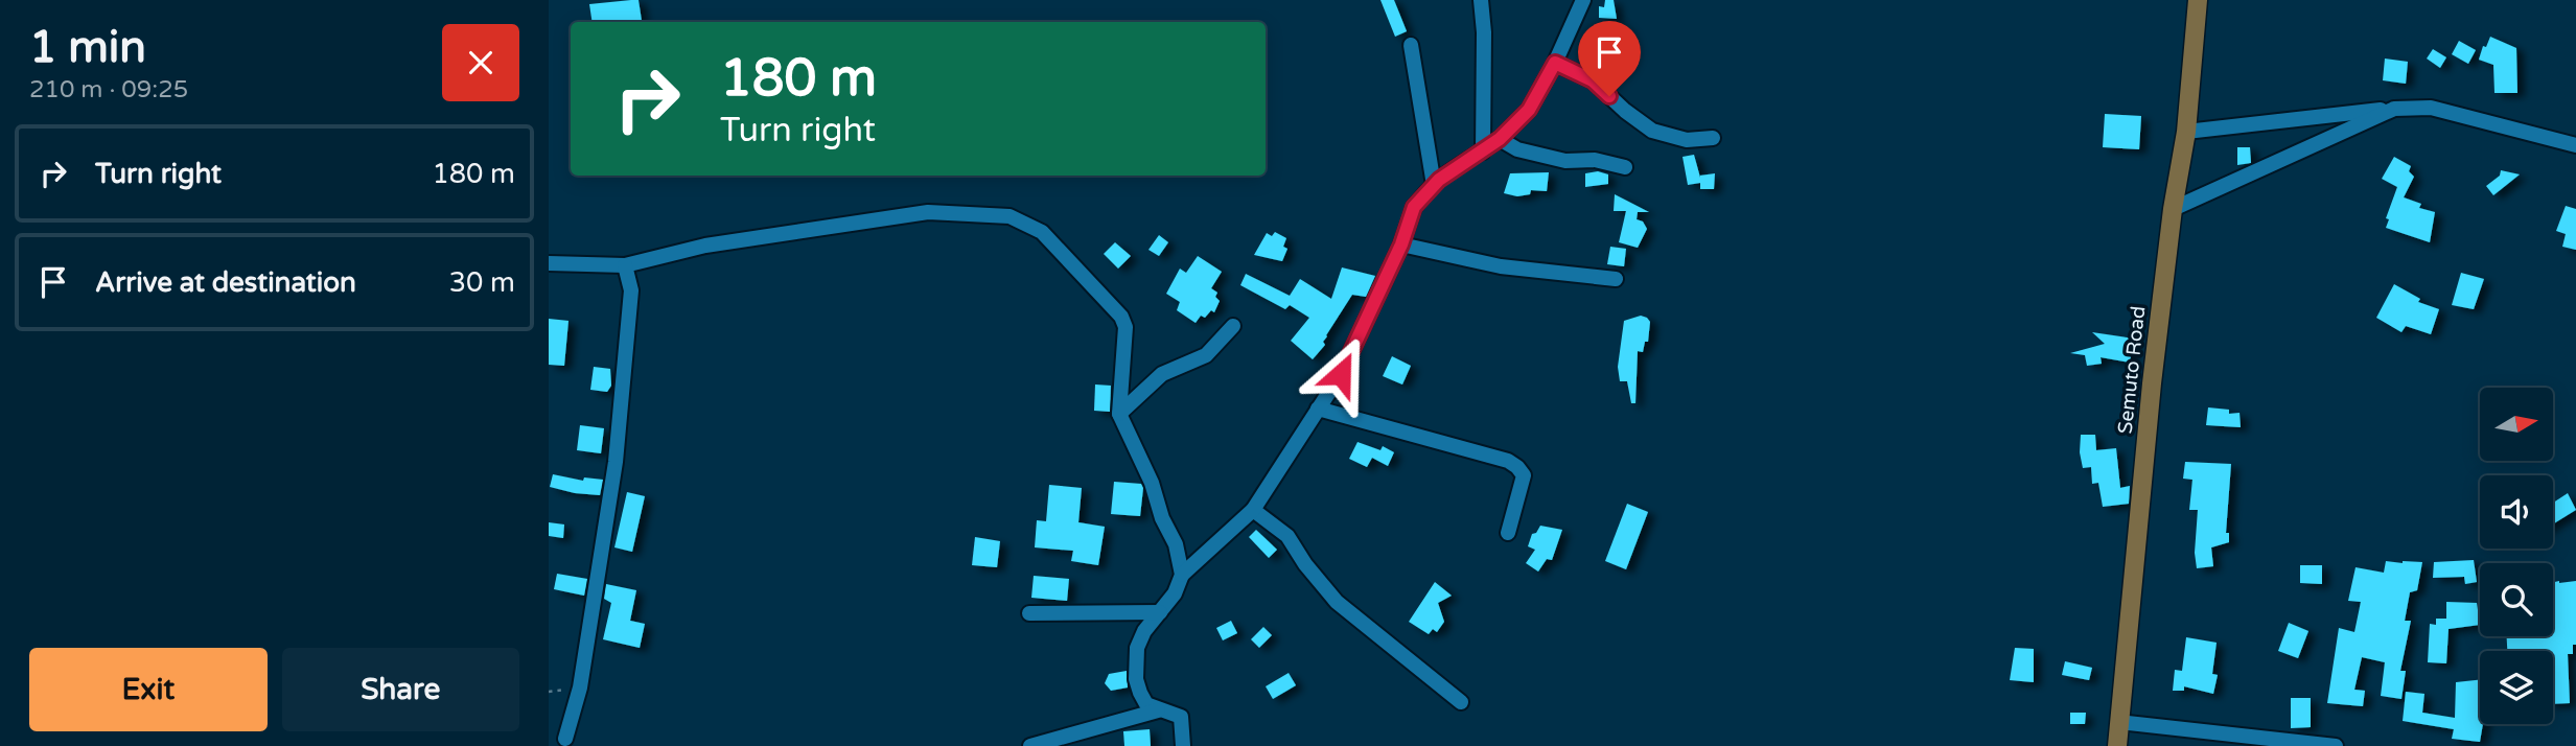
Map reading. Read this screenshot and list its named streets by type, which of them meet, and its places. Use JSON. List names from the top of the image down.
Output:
{
  "streets": {
    "main road": ["Semuto Road"]
  },
  "north": "right",
  "page": {
    "heading": ["1 min", "210 m · 09:25"],
    "turn": ["180 m", "Turn right"],
    "list": [
      {
        "name": "Turn right",
        "value": "180 m"
      },
      {
        "name": "Arrive at destination",
        "value": "30 m"
      }
    ],
    "buttons": ["Exit", "Share"]
  }
}
